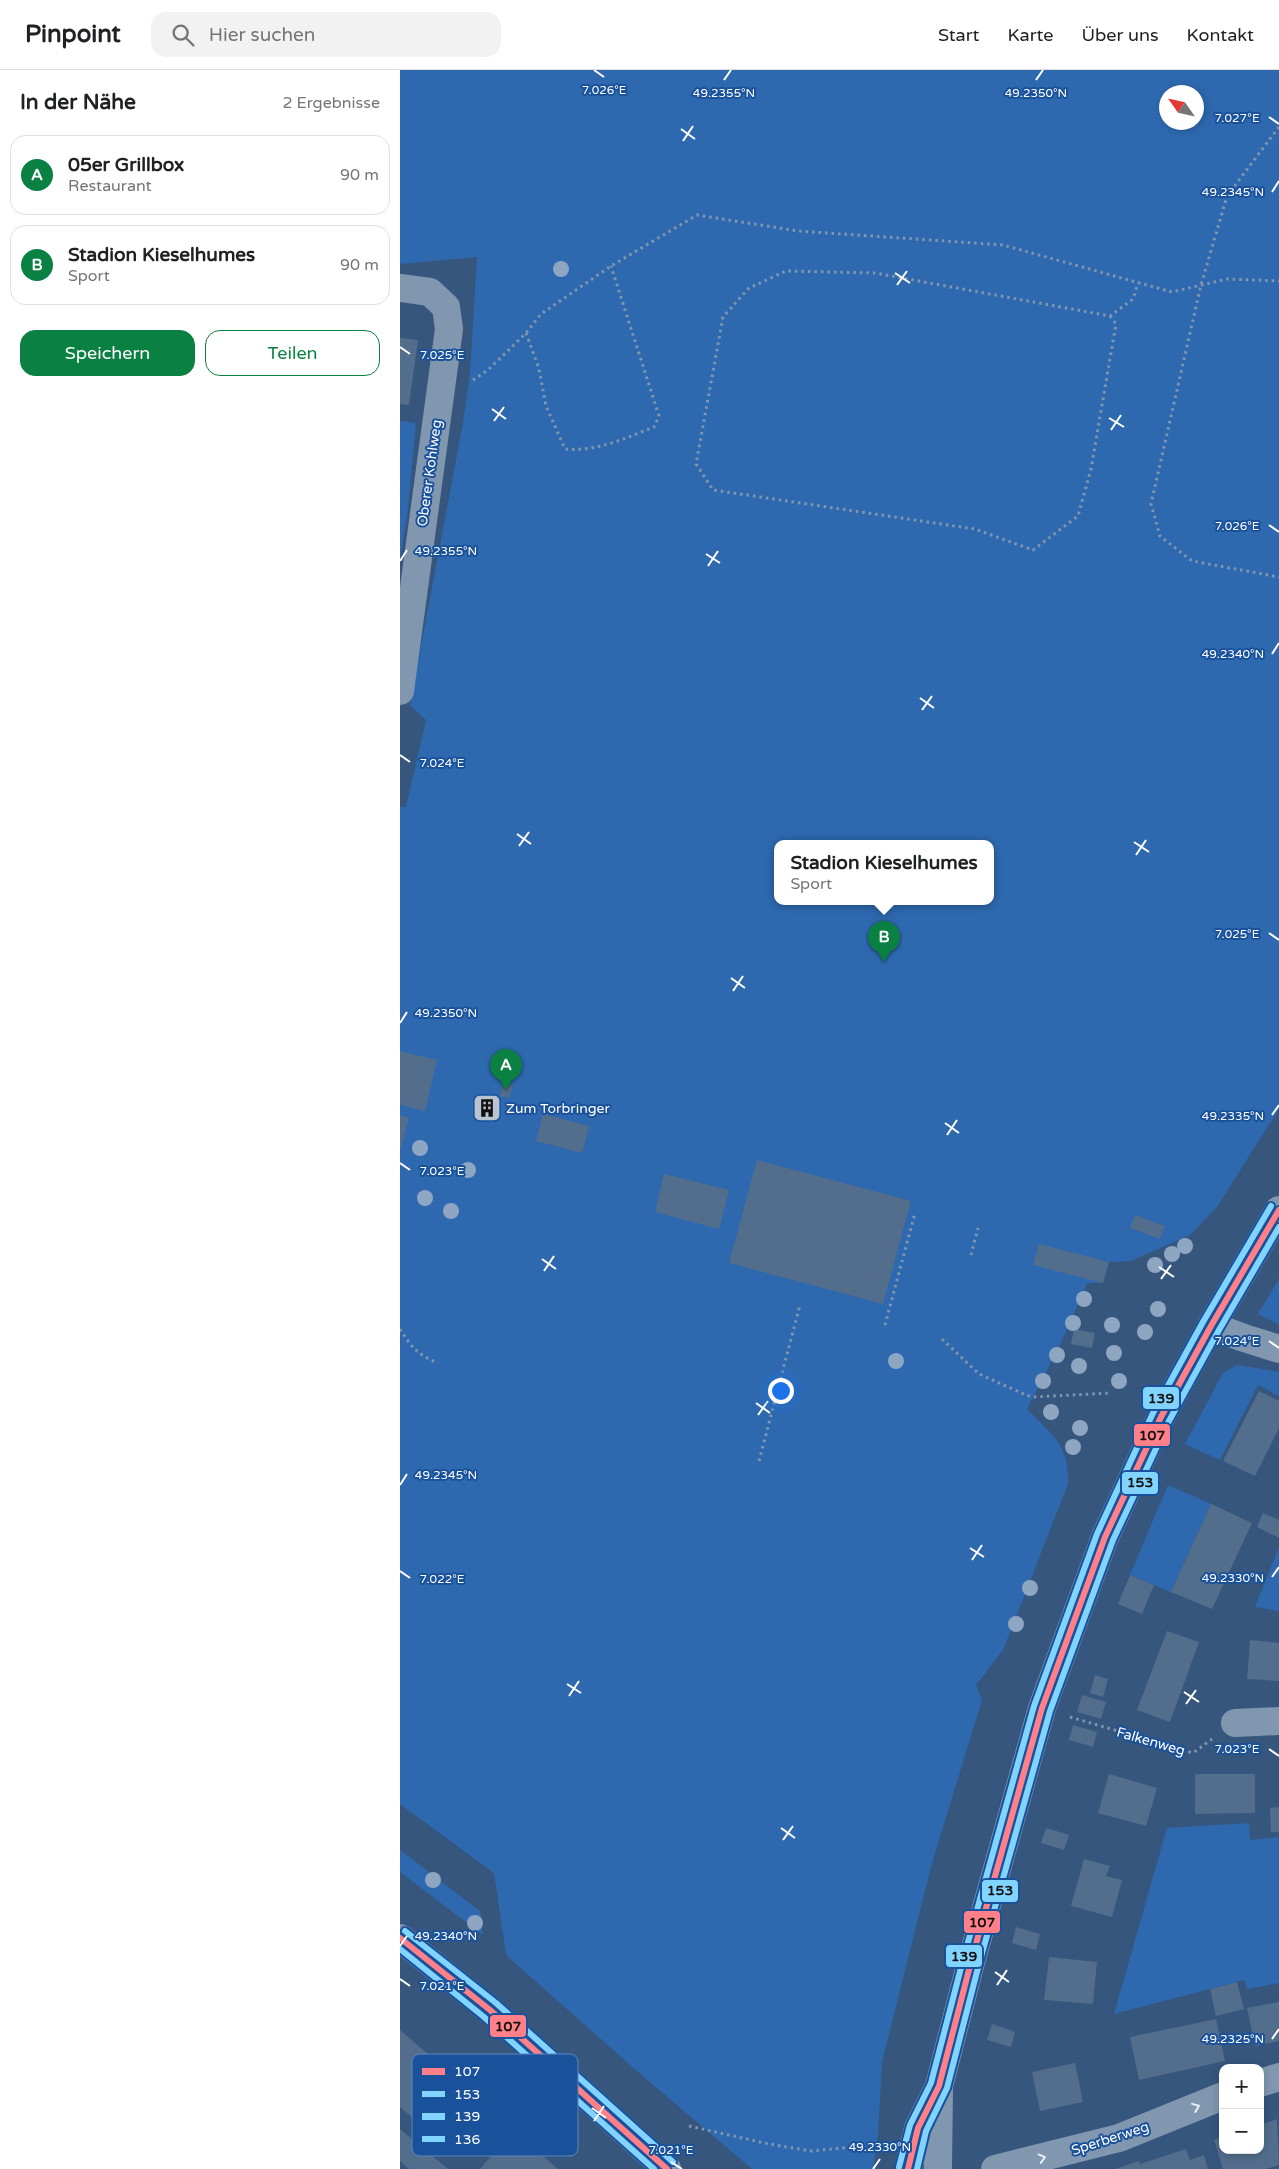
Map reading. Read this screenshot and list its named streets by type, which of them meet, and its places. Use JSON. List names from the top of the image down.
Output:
{
  "streets": {
    "street": ["Oberer Kohlweg", "Sperberweg"],
    "path": ["Falkenweg"]
  },
  "one_way": ["Sperberweg"],
  "places": {
    "building": ["Zum Torbringer"]
  },
  "lines": [
    "transit line 139",
    "transit line 107",
    "transit line 153",
    "transit line 136"
  ],
  "legend": [
    "107",
    "153",
    "139",
    "136"
  ],
  "north": "top left",
  "page": {
    "header": "Pinpoint",
    "search": "Hier suchen",
    "nav": [
      "Start",
      "Karte",
      "Über uns",
      "Kontakt"
    ],
    "heading": ["In der Nähe", "2 Ergebnisse"],
    "list": [
      {
        "mark": "A",
        "name": "05er Grillbox",
        "note": "Restaurant",
        "value": "90 m"
      },
      {
        "mark": "B",
        "name": "Stadion Kieselhumes",
        "note": "Sport",
        "value": "90 m"
      }
    ],
    "buttons": ["Speichern", "Teilen"],
    "popup": ["Stadion Kieselhumes", "Sport"],
    "pins": ["B", "A"],
    "map_buttons": ["+", "−"]
  },
  "coordinates": [
    "7.026°E",
    "49.2355°N",
    "49.2350°N",
    "7.027°E",
    "49.2345°N",
    "7.025°E",
    "49.2340°N",
    "7.024°E",
    "49.2335°N",
    "7.023°E",
    "49.2330°N",
    "7.022°E",
    "7.021°E",
    "49.2325°N"
  ]
}
